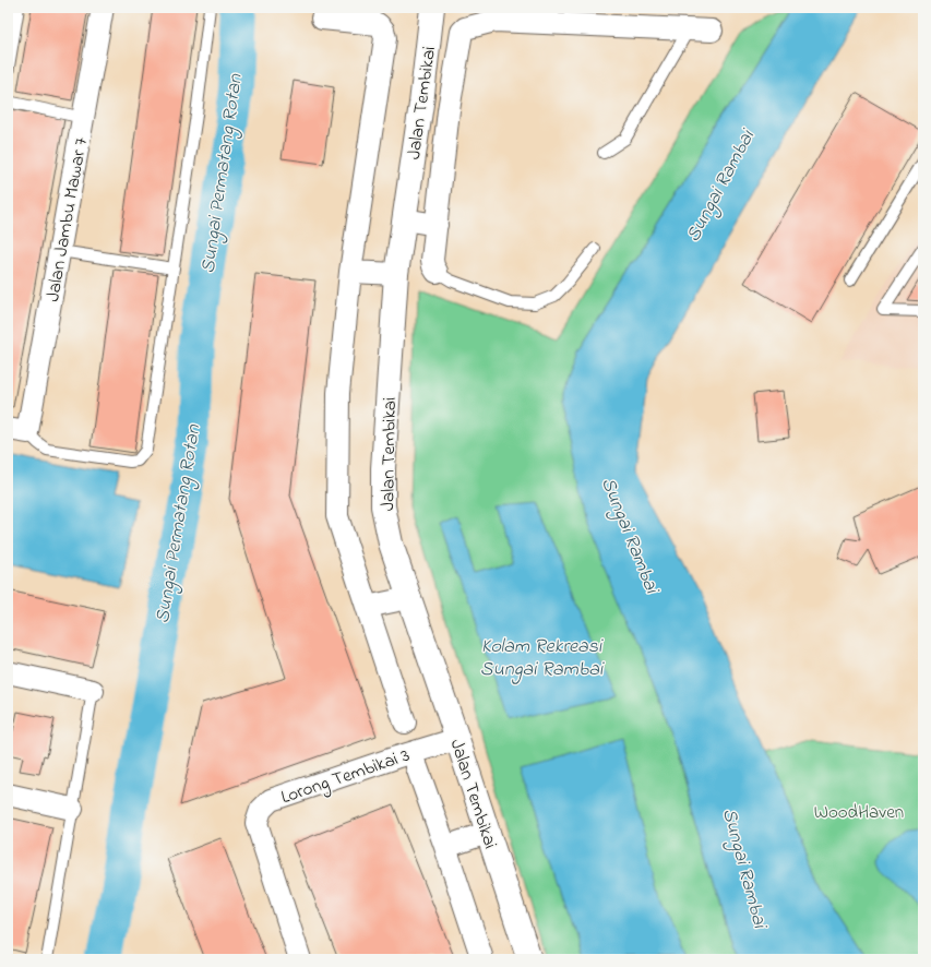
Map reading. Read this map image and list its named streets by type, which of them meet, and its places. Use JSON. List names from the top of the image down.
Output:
{
  "streets": {
    "street": ["Jalan Tembikai", "Jalan Jambu Mawar 7", "Lorong Tembikai 3"]
  },
  "crossings": [
    ["Jalan Tembikai", "Lorong Tembikai 3"]
  ],
  "water": ["Sungai Permatang Rotan", "Sungai Rambai", "Kolam Rekreasi Sungai Rambai"],
  "parks": ["WoodHaven"]
}
